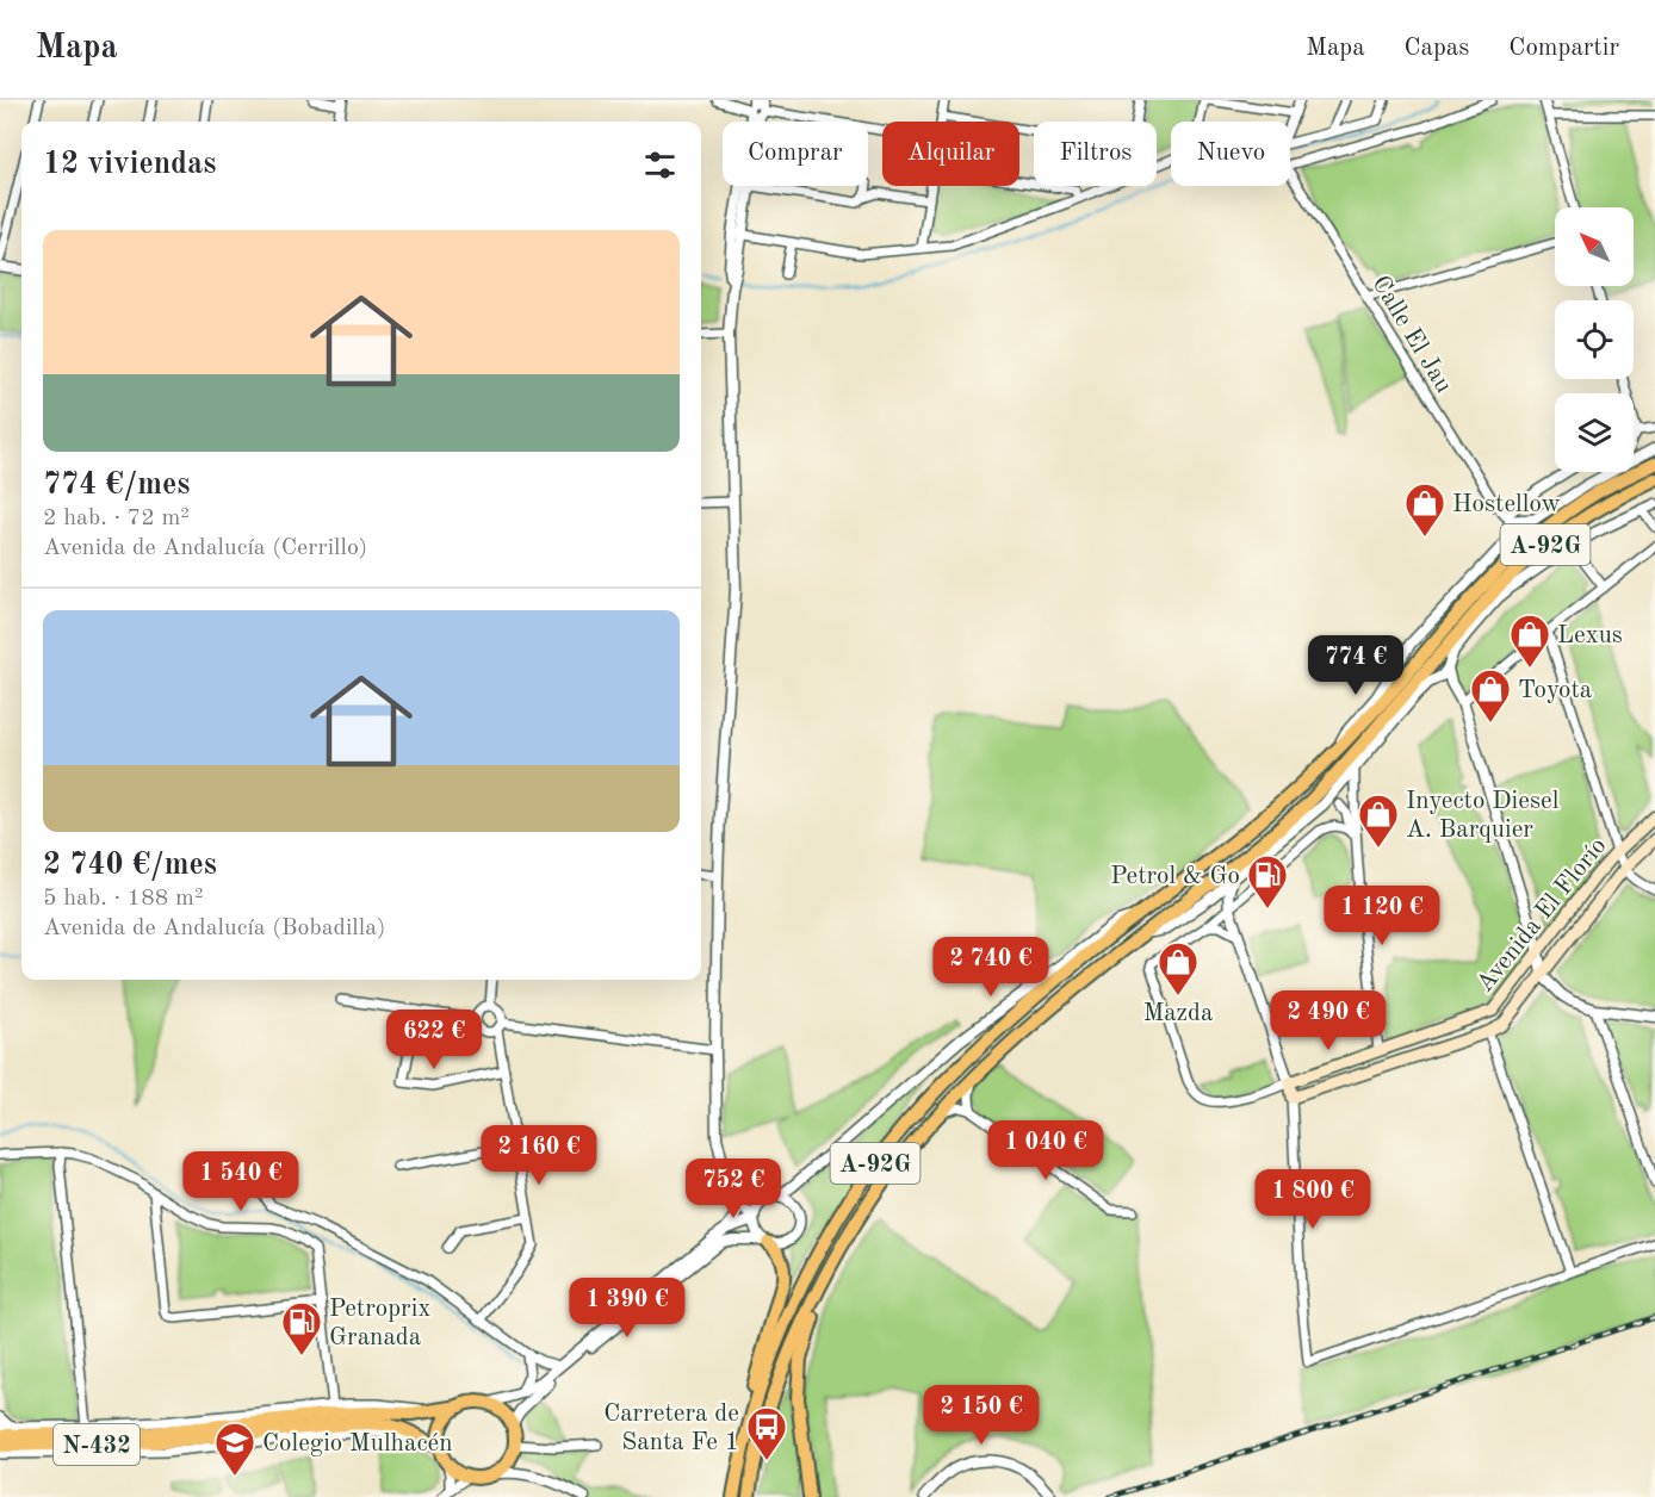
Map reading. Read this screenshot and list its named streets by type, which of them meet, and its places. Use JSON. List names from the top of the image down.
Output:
{
  "streets": {
    "highway": ["A-92G", "N-432"],
    "main road": ["Avenida El Florío"],
    "street": ["Calle El Jau"]
  },
  "places": {
    "shop": [
      "Hostellow",
      "Lexus",
      "Toyota",
      "Inyecto Diesel A. Barquier",
      "Mazda"
    ],
    "fuel station": ["Petrol & Go", "Petroprix Granada"],
    "bus stop": ["Carretera de Santa Fe 1"],
    "school or university": ["Colegio Mulhacén"]
  },
  "north": "top left",
  "page": {
    "header": "Mapa",
    "nav": ["Mapa", "Capas", "Compartir"],
    "chip": [
      "Comprar",
      "Alquilar",
      "Filtros",
      "Nuevo"
    ],
    "heading": "12 viviendas",
    "list": [
      {
        "name": "774 €/mes",
        "note": "2 hab. · 72 m² · Avenida de Andalucía (Cerrillo)"
      },
      {
        "name": "2 740 €/mes",
        "note": "5 hab. · 188 m² · Avenida de Andalucía (Bobadilla)"
      }
    ],
    "price": [
      "774 €",
      "1 120 €",
      "2 740 €",
      "2 490 €",
      "622 €",
      "1 040 €",
      "2 160 €",
      "1 540 €",
      "752 €",
      "1 800 €",
      "1 390 €",
      "2 150 €"
    ]
  }
}
